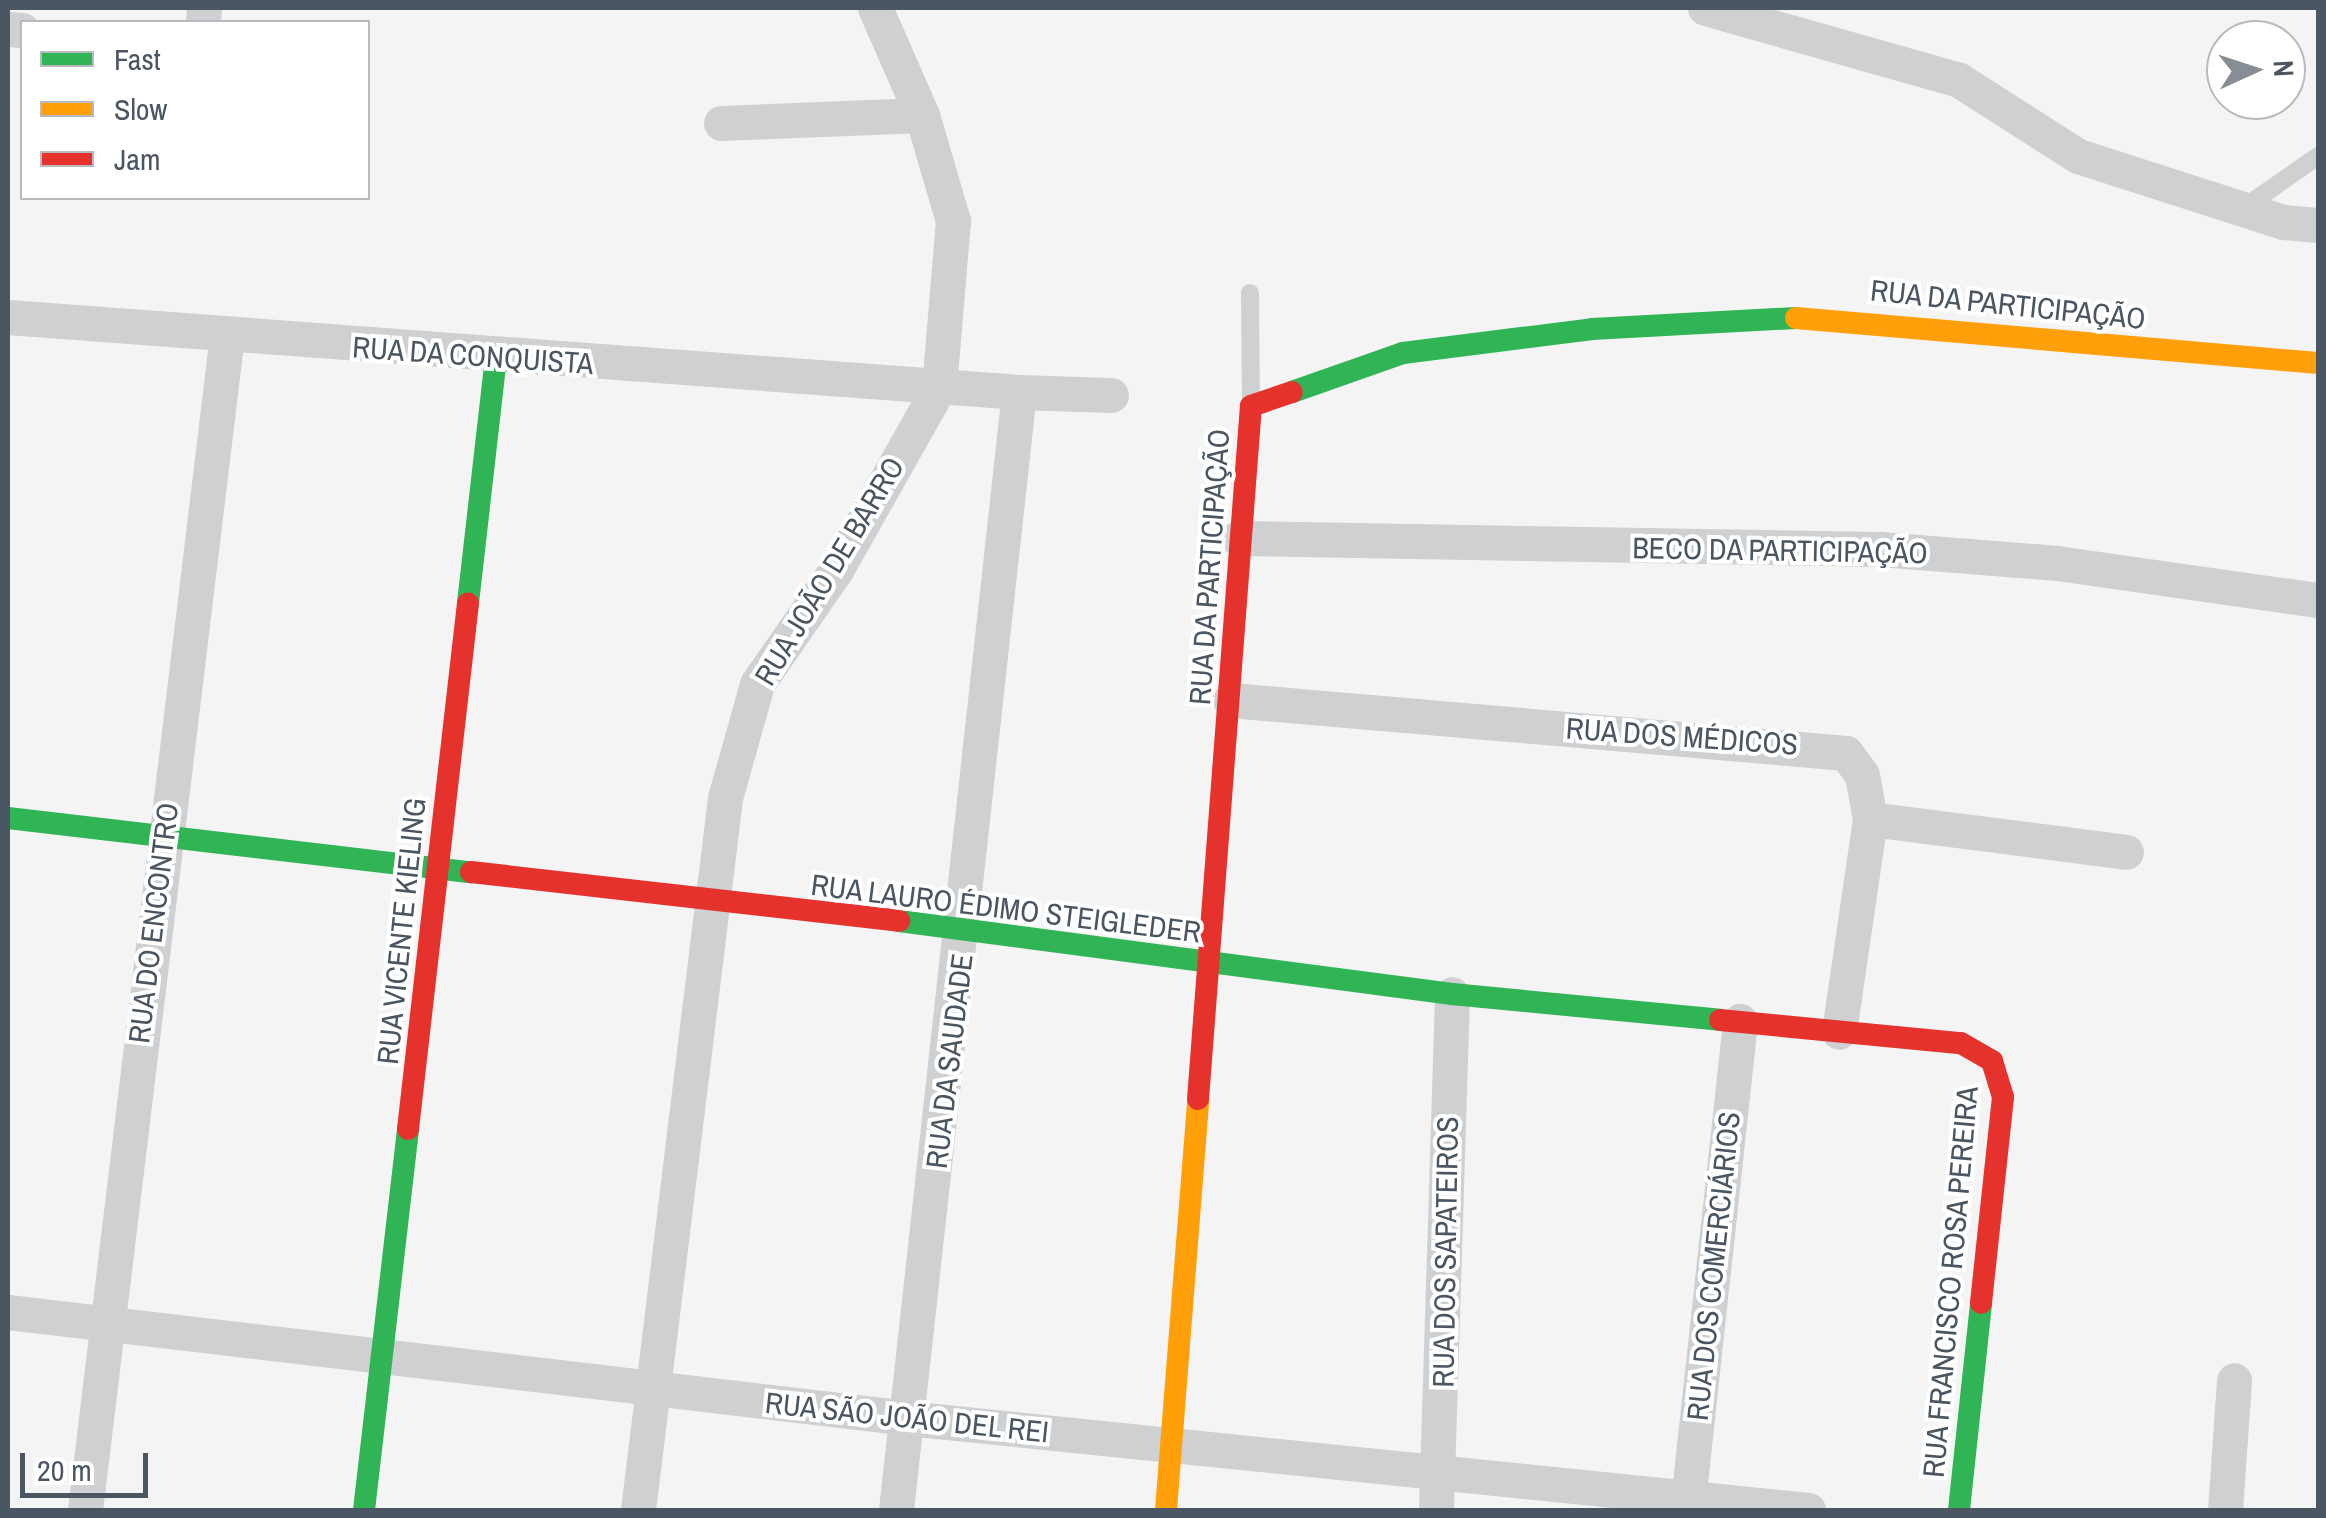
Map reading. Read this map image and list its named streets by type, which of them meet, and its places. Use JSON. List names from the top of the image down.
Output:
{
  "streets": {
    "street": [
      "RUA DA PARTICIPAÇÃO",
      "RUA DA CONQUISTA",
      "BECO DA PARTICIPAÇÃO",
      "RUA JOÃO DE BARRO",
      "RUA DOS MÉDICOS",
      "RUA LAURO ÉDIMO STEIGLEDER",
      "RUA DO ENCONTRO",
      "RUA VICENTE KIELING",
      "RUA DA SAUDADE",
      "RUA DOS SAPATEIROS",
      "RUA DOS COMERCIÁRIOS",
      "RUA FRANCISCO ROSA PEREIRA",
      "RUA SÃO JOÃO DEL REI"
    ]
  },
  "crossings": [
    ["RUA DA PARTICIPAÇÃO", "BECO DA PARTICIPAÇÃO"],
    ["RUA DA PARTICIPAÇÃO", "RUA DOS MÉDICOS"],
    ["RUA DA PARTICIPAÇÃO", "RUA LAURO ÉDIMO STEIGLEDER"],
    ["RUA DA PARTICIPAÇÃO", "RUA SÃO JOÃO DEL REI"],
    ["RUA DA CONQUISTA", "RUA JOÃO DE BARRO"],
    ["RUA DA CONQUISTA", "RUA DO ENCONTRO"],
    ["RUA DA CONQUISTA", "RUA VICENTE KIELING"],
    ["RUA JOÃO DE BARRO", "RUA LAURO ÉDIMO STEIGLEDER"],
    ["RUA JOÃO DE BARRO", "RUA SÃO JOÃO DEL REI"],
    ["RUA DOS MÉDICOS", "RUA LAURO ÉDIMO STEIGLEDER"],
    ["RUA LAURO ÉDIMO STEIGLEDER", "RUA DO ENCONTRO"],
    ["RUA LAURO ÉDIMO STEIGLEDER", "RUA VICENTE KIELING"],
    ["RUA LAURO ÉDIMO STEIGLEDER", "RUA DA SAUDADE"],
    ["RUA LAURO ÉDIMO STEIGLEDER", "RUA DOS SAPATEIROS"],
    ["RUA LAURO ÉDIMO STEIGLEDER", "RUA DOS COMERCIÁRIOS"],
    ["RUA LAURO ÉDIMO STEIGLEDER", "RUA FRANCISCO ROSA PEREIRA"],
    ["RUA DO ENCONTRO", "RUA SÃO JOÃO DEL REI"],
    ["RUA VICENTE KIELING", "RUA SÃO JOÃO DEL REI"],
    ["RUA DA SAUDADE", "RUA SÃO JOÃO DEL REI"],
    ["RUA DOS SAPATEIROS", "RUA SÃO JOÃO DEL REI"],
    ["RUA DOS COMERCIÁRIOS", "RUA SÃO JOÃO DEL REI"]
  ],
  "legend": ["Fast", "Slow", "Jam"],
  "scale_bar": "20 m",
  "north": "right"
}
